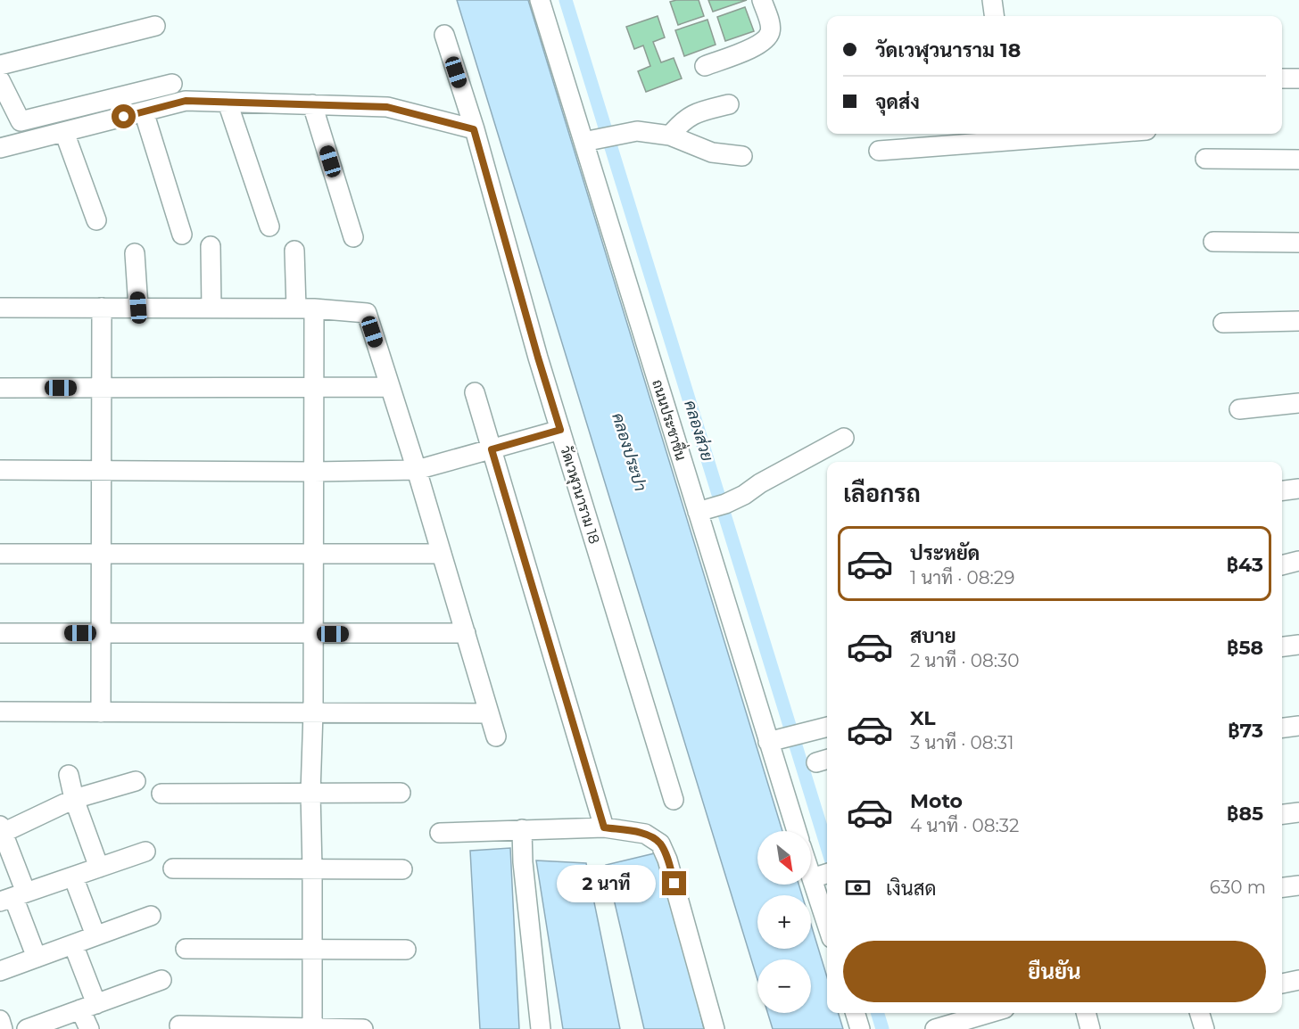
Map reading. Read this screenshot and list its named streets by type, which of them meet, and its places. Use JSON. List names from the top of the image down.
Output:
{
  "streets": {
    "street": ["ถนนประชาชื่น", "วัดเวฬุวนาราม 18"]
  },
  "water": ["คลองส่วย", "คลองประปา"],
  "north": "bottom right",
  "page": {
    "banner": ["วัดเวฬุวนาราม 18", "จุดส่ง"],
    "heading": "เลือกรถ",
    "list": [
      {
        "name": "ประหยัด",
        "note": "1 นาที · 08:29",
        "value": "฿43"
      },
      {
        "name": "สบาย",
        "note": "2 นาที · 08:30",
        "value": "฿58"
      },
      {
        "name": "XL",
        "note": "3 นาที · 08:31",
        "value": "฿73"
      },
      {
        "name": "Moto",
        "note": "4 นาที · 08:32",
        "value": "฿85"
      }
    ],
    "map_buttons": ["+", "−"],
    "pay": ["เงินสด", "630 m"],
    "bubble": "2 นาที",
    "buttons": "ยืนยัน"
  }
}
